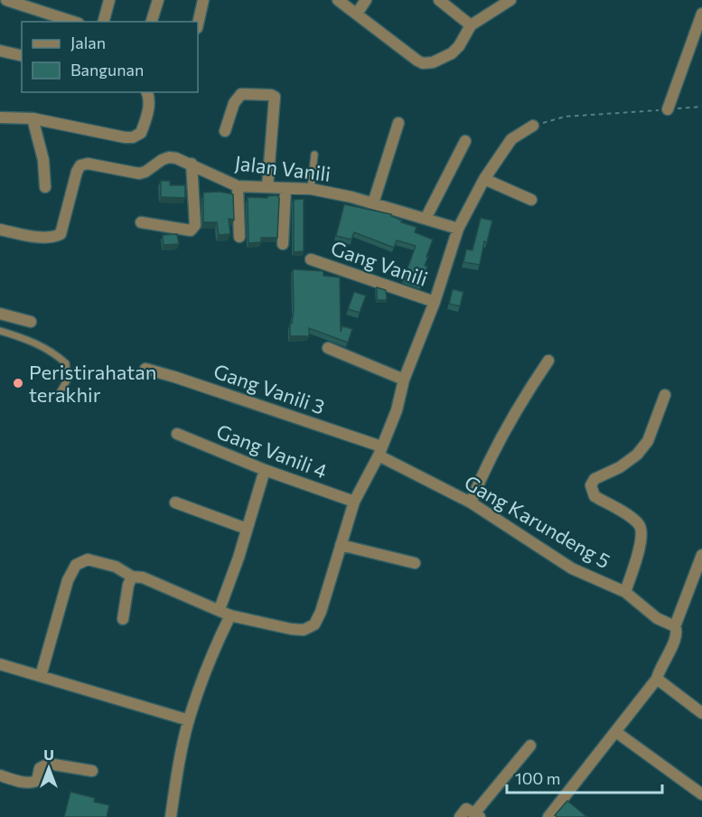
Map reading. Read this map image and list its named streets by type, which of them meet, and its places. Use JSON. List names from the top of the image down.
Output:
{
  "streets": {
    "street": [
      "Jalan Vanili",
      "Gang Vanili",
      "Gang Vanili 3",
      "Gang Vanili 4",
      "Gang Karundeng 5"
    ]
  },
  "crossings": [
    ["Gang Vanili 3", "Gang Karundeng 5"]
  ],
  "places": ["Peristirahatan terakhir"],
  "legend": ["Jalan", "Bangunan"],
  "scale_bar": "100 m",
  "north": "top"
}
